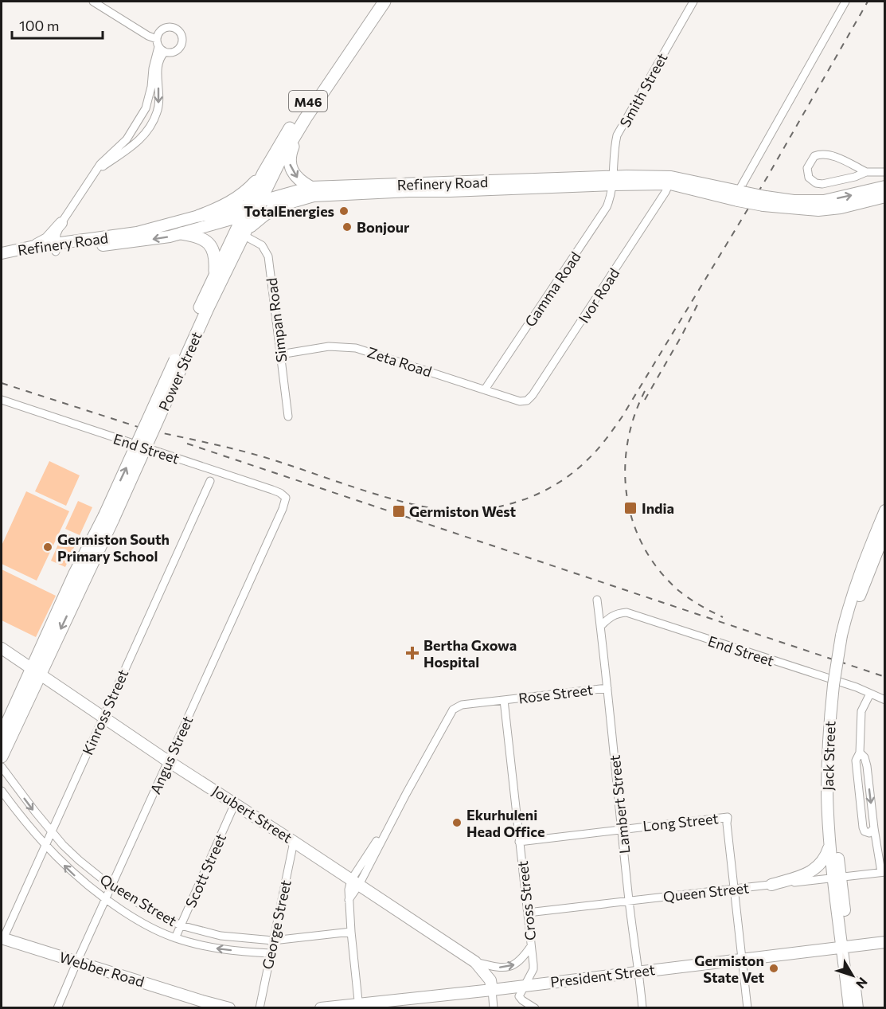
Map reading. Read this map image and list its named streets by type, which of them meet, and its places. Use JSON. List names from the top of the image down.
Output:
{
  "streets": {
    "main road": [
      "M46",
      "Refinery Road",
      "Power Street",
      "Jack Street",
      "Joubert Street",
      "Webber Road",
      "President Street"
    ],
    "street": [
      "Smith Street",
      "Gamma Road",
      "Ivor Road",
      "Simpan Road",
      "Zeta Road",
      "End Street",
      "Rose Street",
      "Kinross Street",
      "Angus Street",
      "Lambert Street",
      "Long Street",
      "Scott Street",
      "Queen Street",
      "Cross Street",
      "George Street"
    ]
  },
  "crossings": [
    ["Smith Street", "Refinery Road"],
    ["Smith Street", "Gamma Road"],
    ["Refinery Road", "Gamma Road"],
    ["Refinery Road", "Ivor Road"],
    ["Refinery Road", "Power Street"],
    ["Gamma Road", "Zeta Road"],
    ["Ivor Road", "Zeta Road"],
    ["Simpan Road", "Zeta Road"],
    ["Simpan Road", "Power Street"],
    ["Power Street", "Joubert Street"],
    ["End Street", "Angus Street"],
    ["End Street", "Lambert Street"],
    ["Rose Street", "Lambert Street"],
    ["Rose Street", "Joubert Street"],
    ["Rose Street", "Cross Street"],
    ["Kinross Street", "Joubert Street"],
    ["Kinross Street", "Queen Street"],
    ["Kinross Street", "Webber Road"],
    ["Angus Street", "Joubert Street"],
    ["Angus Street", "Queen Street"],
    ["Angus Street", "Webber Road"],
    ["Jack Street", "Queen Street"],
    ["Jack Street", "President Street"],
    ["Lambert Street", "Long Street"],
    ["Lambert Street", "Queen Street"],
    ["Lambert Street", "President Street"],
    ["Joubert Street", "Scott Street"],
    ["Joubert Street", "George Street"],
    ["Joubert Street", "President Street"],
    ["Long Street", "Queen Street"],
    ["Long Street", "Cross Street"],
    ["Scott Street", "Queen Street"],
    ["Queen Street", "Cross Street"],
    ["Queen Street", "George Street"],
    ["Cross Street", "President Street"]
  ],
  "places": {
    "other": [
      "TotalEnergies",
      "Bonjour",
      "Germiston South Primary School",
      "Ekurhuleni Head Office",
      "Germiston State Vet"
    ],
    "transit": ["India", "Germiston West"],
    "health": ["Bertha Gxowa Hospital"]
  },
  "scale_bar": "100 m",
  "north": "bottom right"
}
